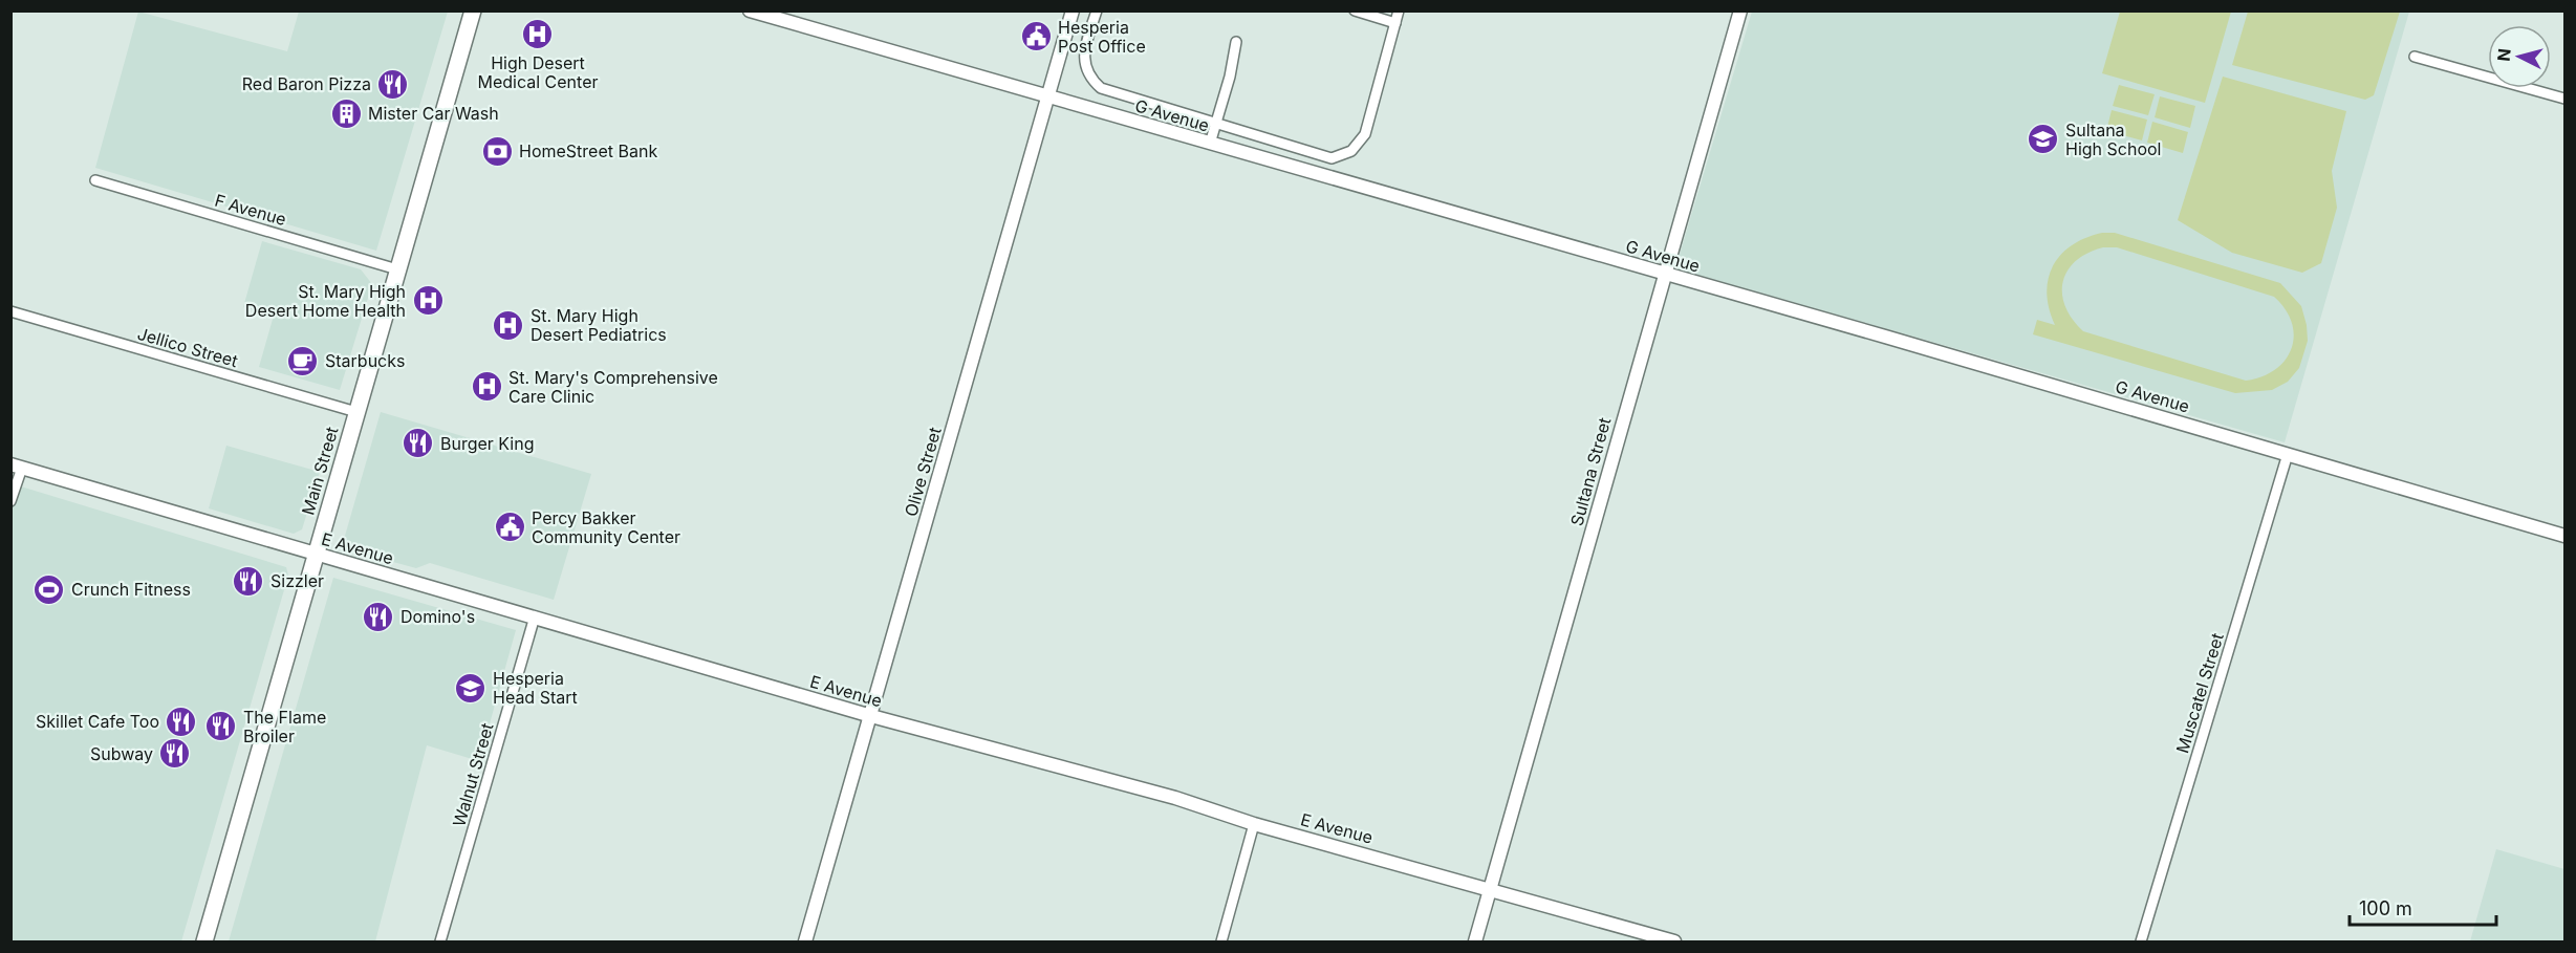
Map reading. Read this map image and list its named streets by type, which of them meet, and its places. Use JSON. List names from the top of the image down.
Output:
{
  "streets": {
    "main road": ["Main Street"],
    "street": [
      "G Avenue",
      "F Avenue",
      "Jellico Street",
      "Olive Street",
      "Sultana Street",
      "E Avenue",
      "Muscatel Street",
      "Walnut Street"
    ]
  },
  "crossings": [
    ["G Avenue", "Olive Street"],
    ["G Avenue", "Sultana Street"],
    ["G Avenue", "Muscatel Street"],
    ["F Avenue", "Main Street"],
    ["Jellico Street", "Main Street"],
    ["Main Street", "E Avenue"],
    ["Olive Street", "E Avenue"],
    ["Sultana Street", "E Avenue"],
    ["E Avenue", "Walnut Street"]
  ],
  "places": {
    "hospital": [
      "High Desert Medical Center",
      "St. Mary High Desert Home Health",
      "St. Mary High Desert Pediatrics",
      "St. Mary's Comprehensive Care Clinic"
    ],
    "public building": ["Hesperia Post Office", "Percy Bakker Community Center"],
    "restaurant": [
      "Red Baron Pizza",
      "Burger King",
      "Sizzler",
      "Domino's",
      "Skillet Cafe Too",
      "The Flame Broiler",
      "Subway"
    ],
    "building": ["Mister Car Wash"],
    "school or university": ["Sultana High School", "Hesperia Head Start"],
    "bank": ["HomeStreet Bank"],
    "cafe": ["Starbucks"],
    "sports": ["Crunch Fitness"]
  },
  "scale_bar": "100 m",
  "north": "left"
}
